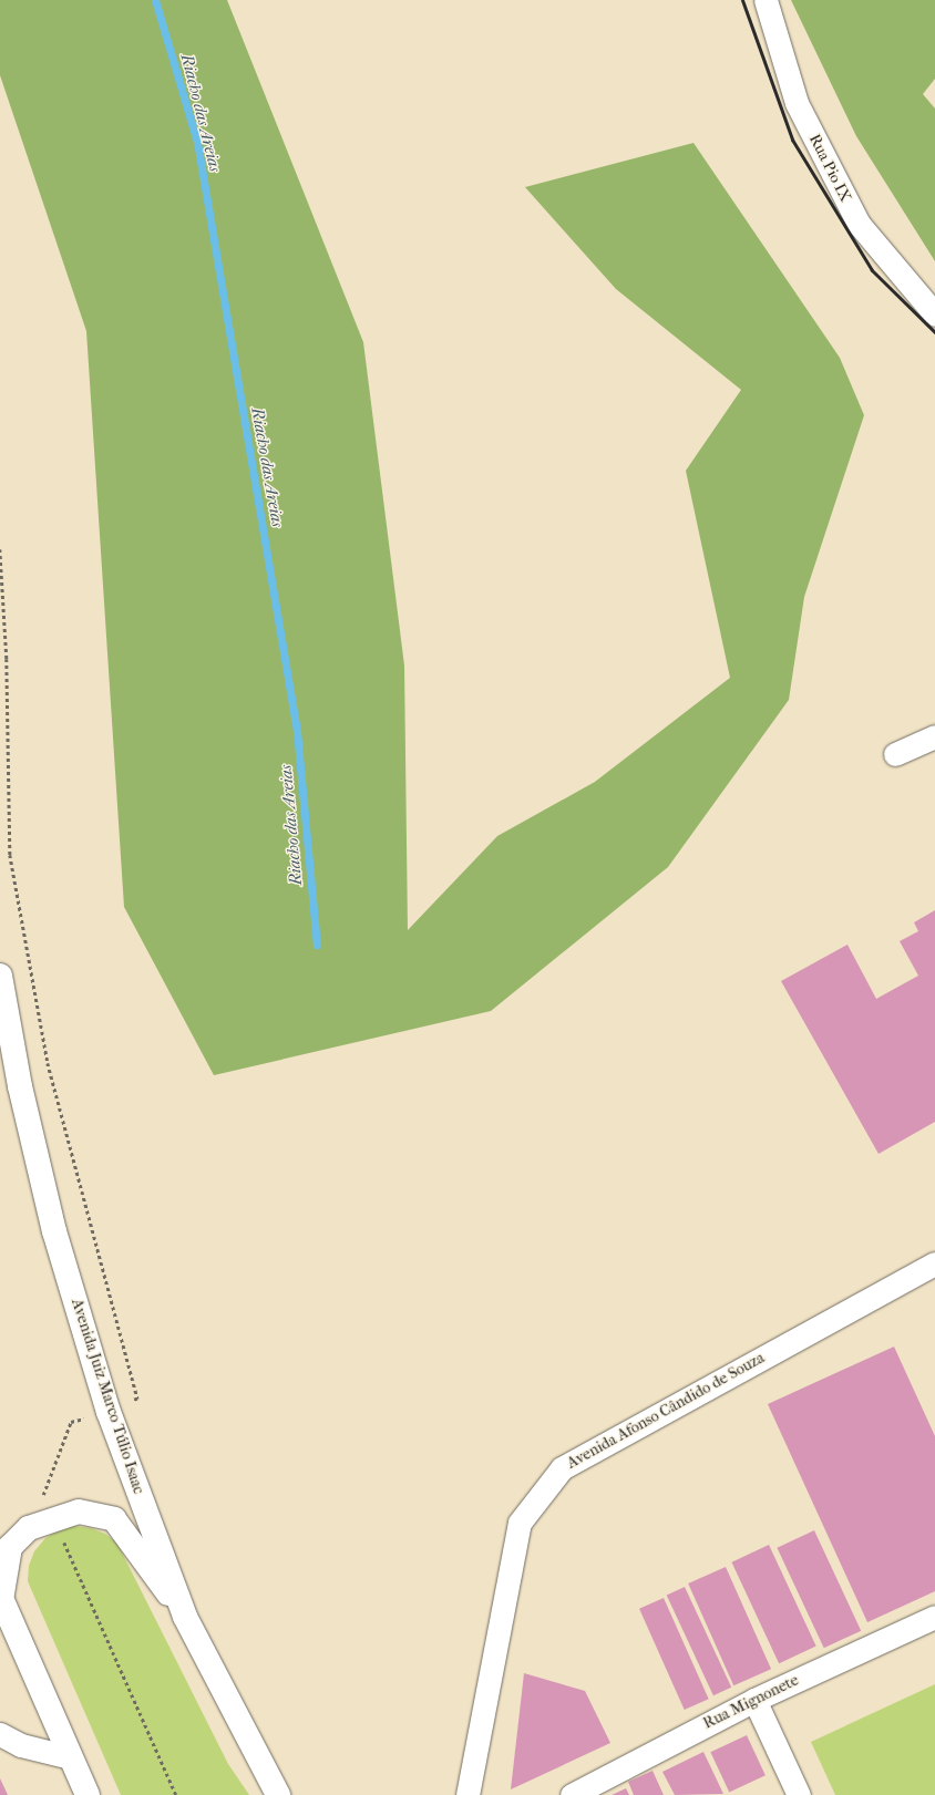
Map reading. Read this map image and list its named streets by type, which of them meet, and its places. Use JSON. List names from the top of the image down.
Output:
{
  "streets": {
    "main road": ["Avenida Juiz Marco Túlio Isaac"],
    "street": ["Rua Pio IX", "Avenida Afonso Cândido de Souza", "Rua Mignonete"]
  },
  "water": ["Riacho das Areias"]
}
